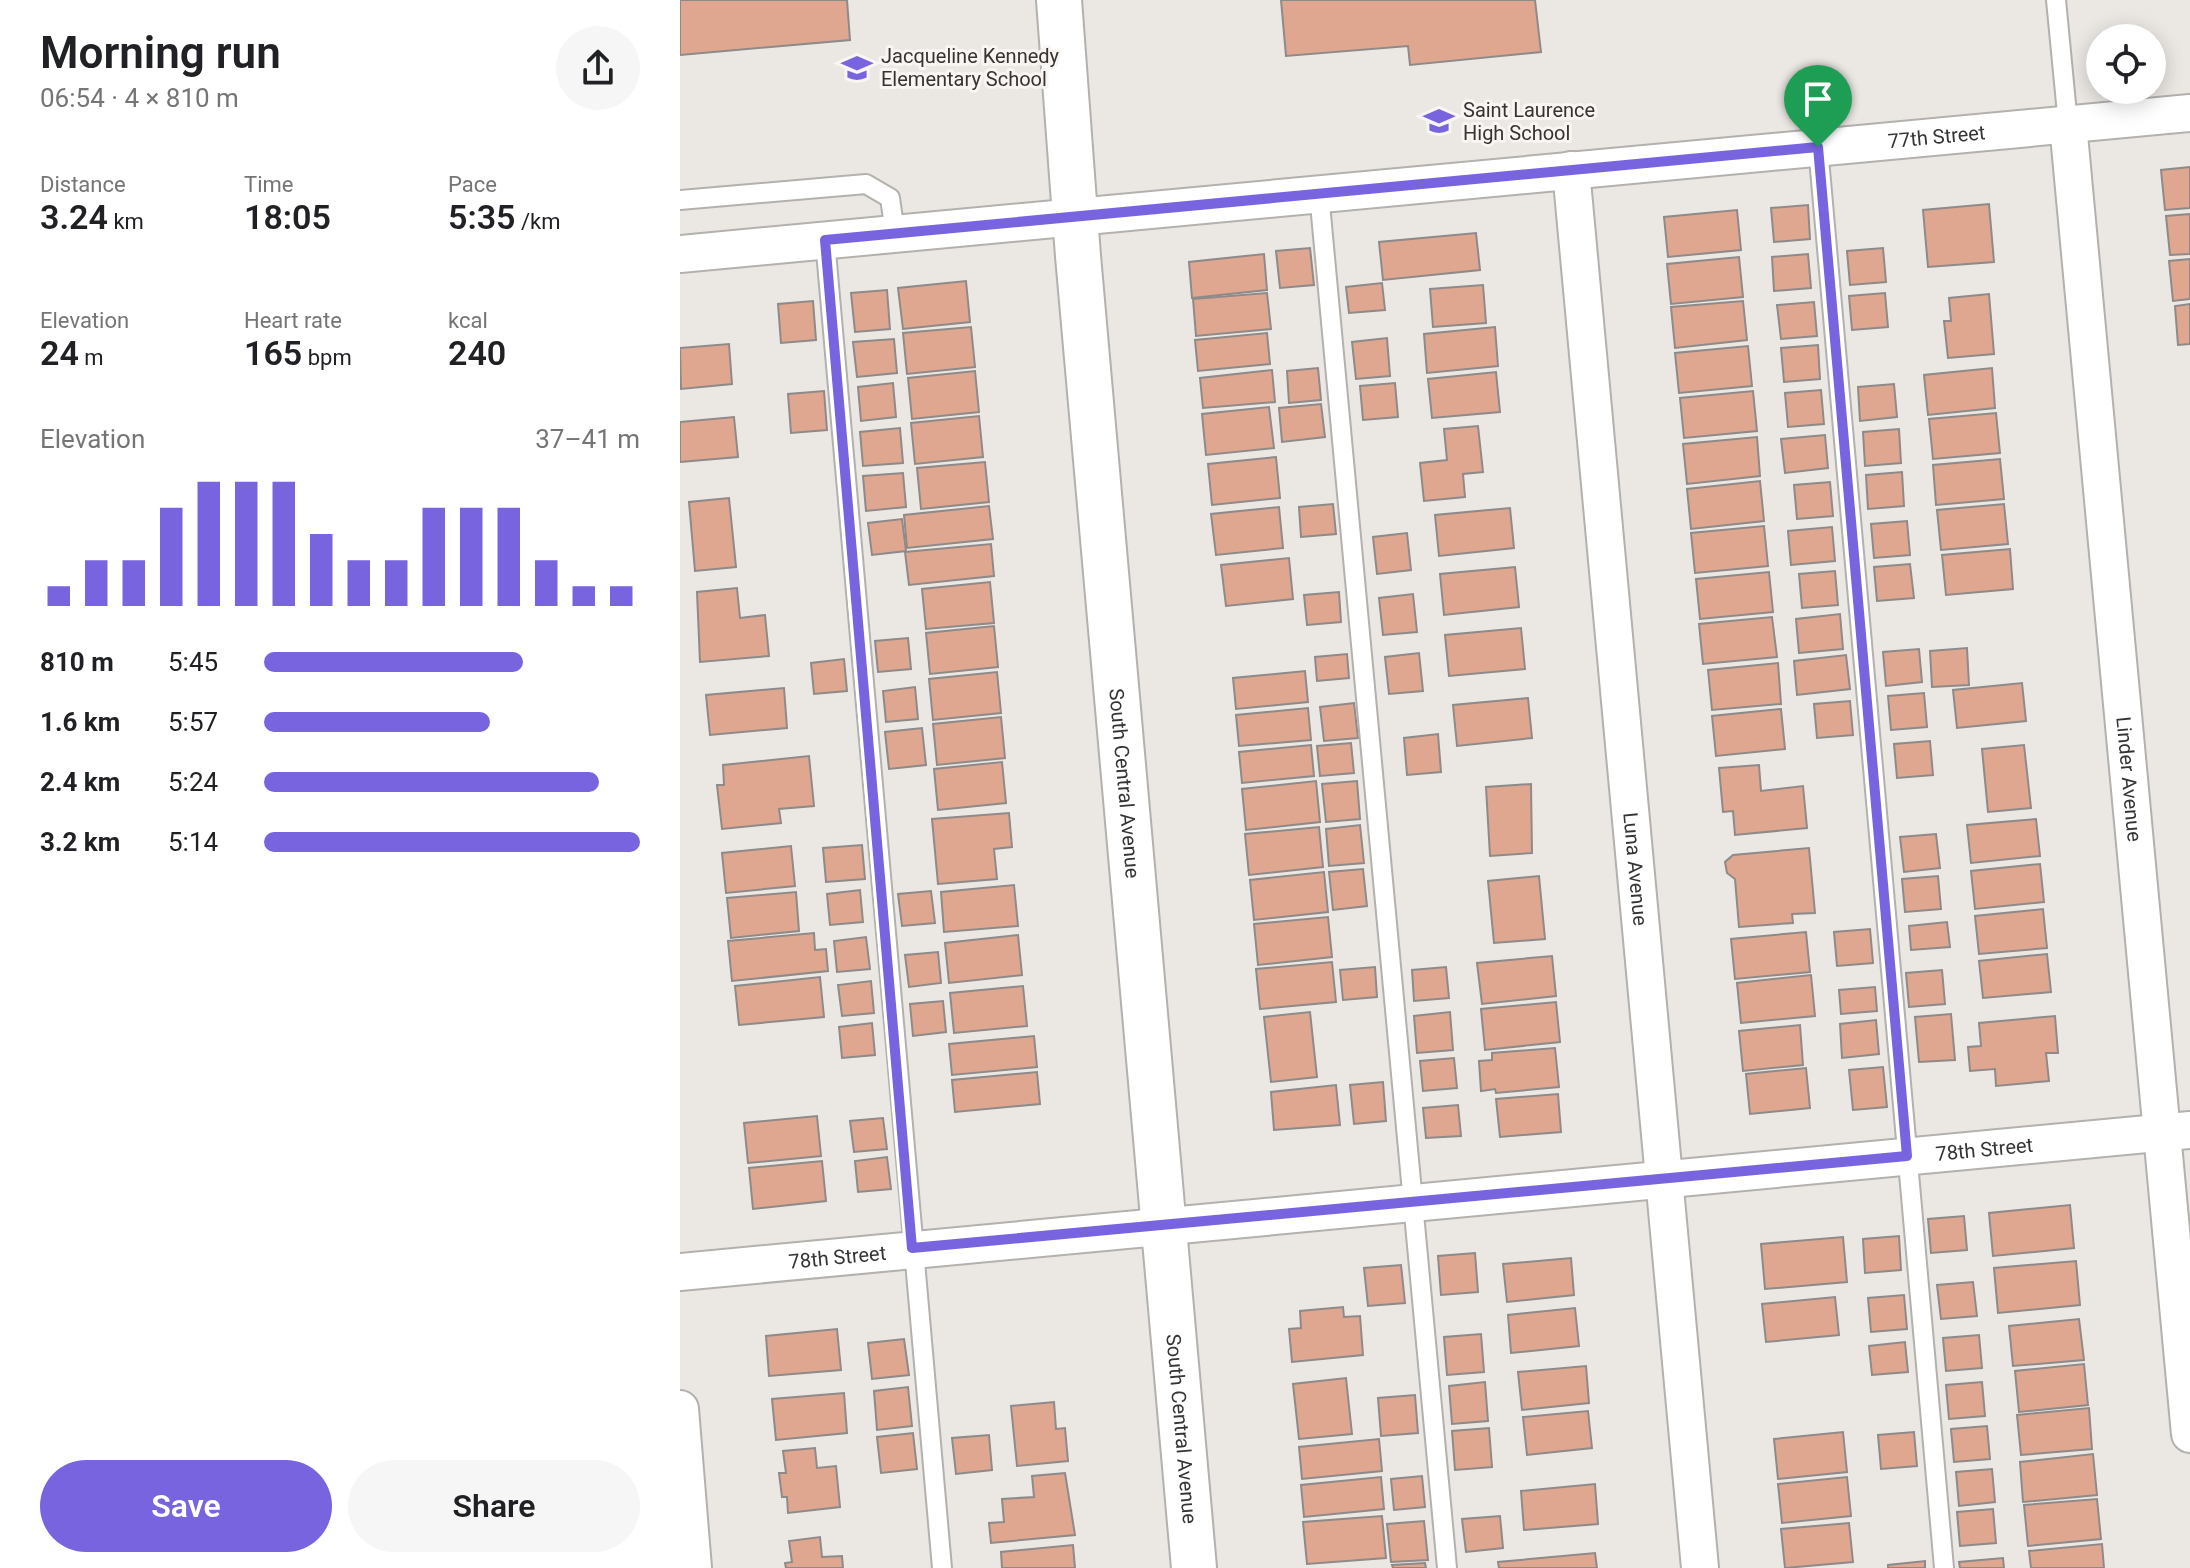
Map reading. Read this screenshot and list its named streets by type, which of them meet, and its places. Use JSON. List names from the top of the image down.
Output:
{
  "streets": {
    "street": [
      "77th Street",
      "Linder Avenue",
      "South Central Avenue",
      "Luna Avenue",
      "78th Street"
    ]
  },
  "crossings": [
    ["77th Street", "Linder Avenue"],
    ["77th Street", "South Central Avenue"],
    ["77th Street", "Luna Avenue"],
    ["Linder Avenue", "78th Street"],
    ["South Central Avenue", "78th Street"],
    ["Luna Avenue", "78th Street"]
  ],
  "places": {
    "school or university": ["Jacqueline Kennedy Elementary School", "Saint Laurence High School"]
  },
  "page": {
    "heading": ["Morning run", "06:54 · 4 × 810 m"],
    "stats": [
      ["Distance", "3.24 km"],
      ["Time", "18:05"],
      ["Pace", "5:35 /km"],
      ["Elevation", "24 m"],
      ["Heart rate", "165 bpm"],
      ["kcal", "240"]
    ],
    "chart": ["Elevation", "37–41 m"],
    "list": [
      {
        "name": "810 m",
        "note": "5:45"
      },
      {
        "name": "1.6 km",
        "note": "5:57"
      },
      {
        "name": "2.4 km",
        "note": "5:24"
      },
      {
        "name": "3.2 km",
        "note": "5:14"
      }
    ],
    "buttons": ["Save", "Share"]
  }
}
